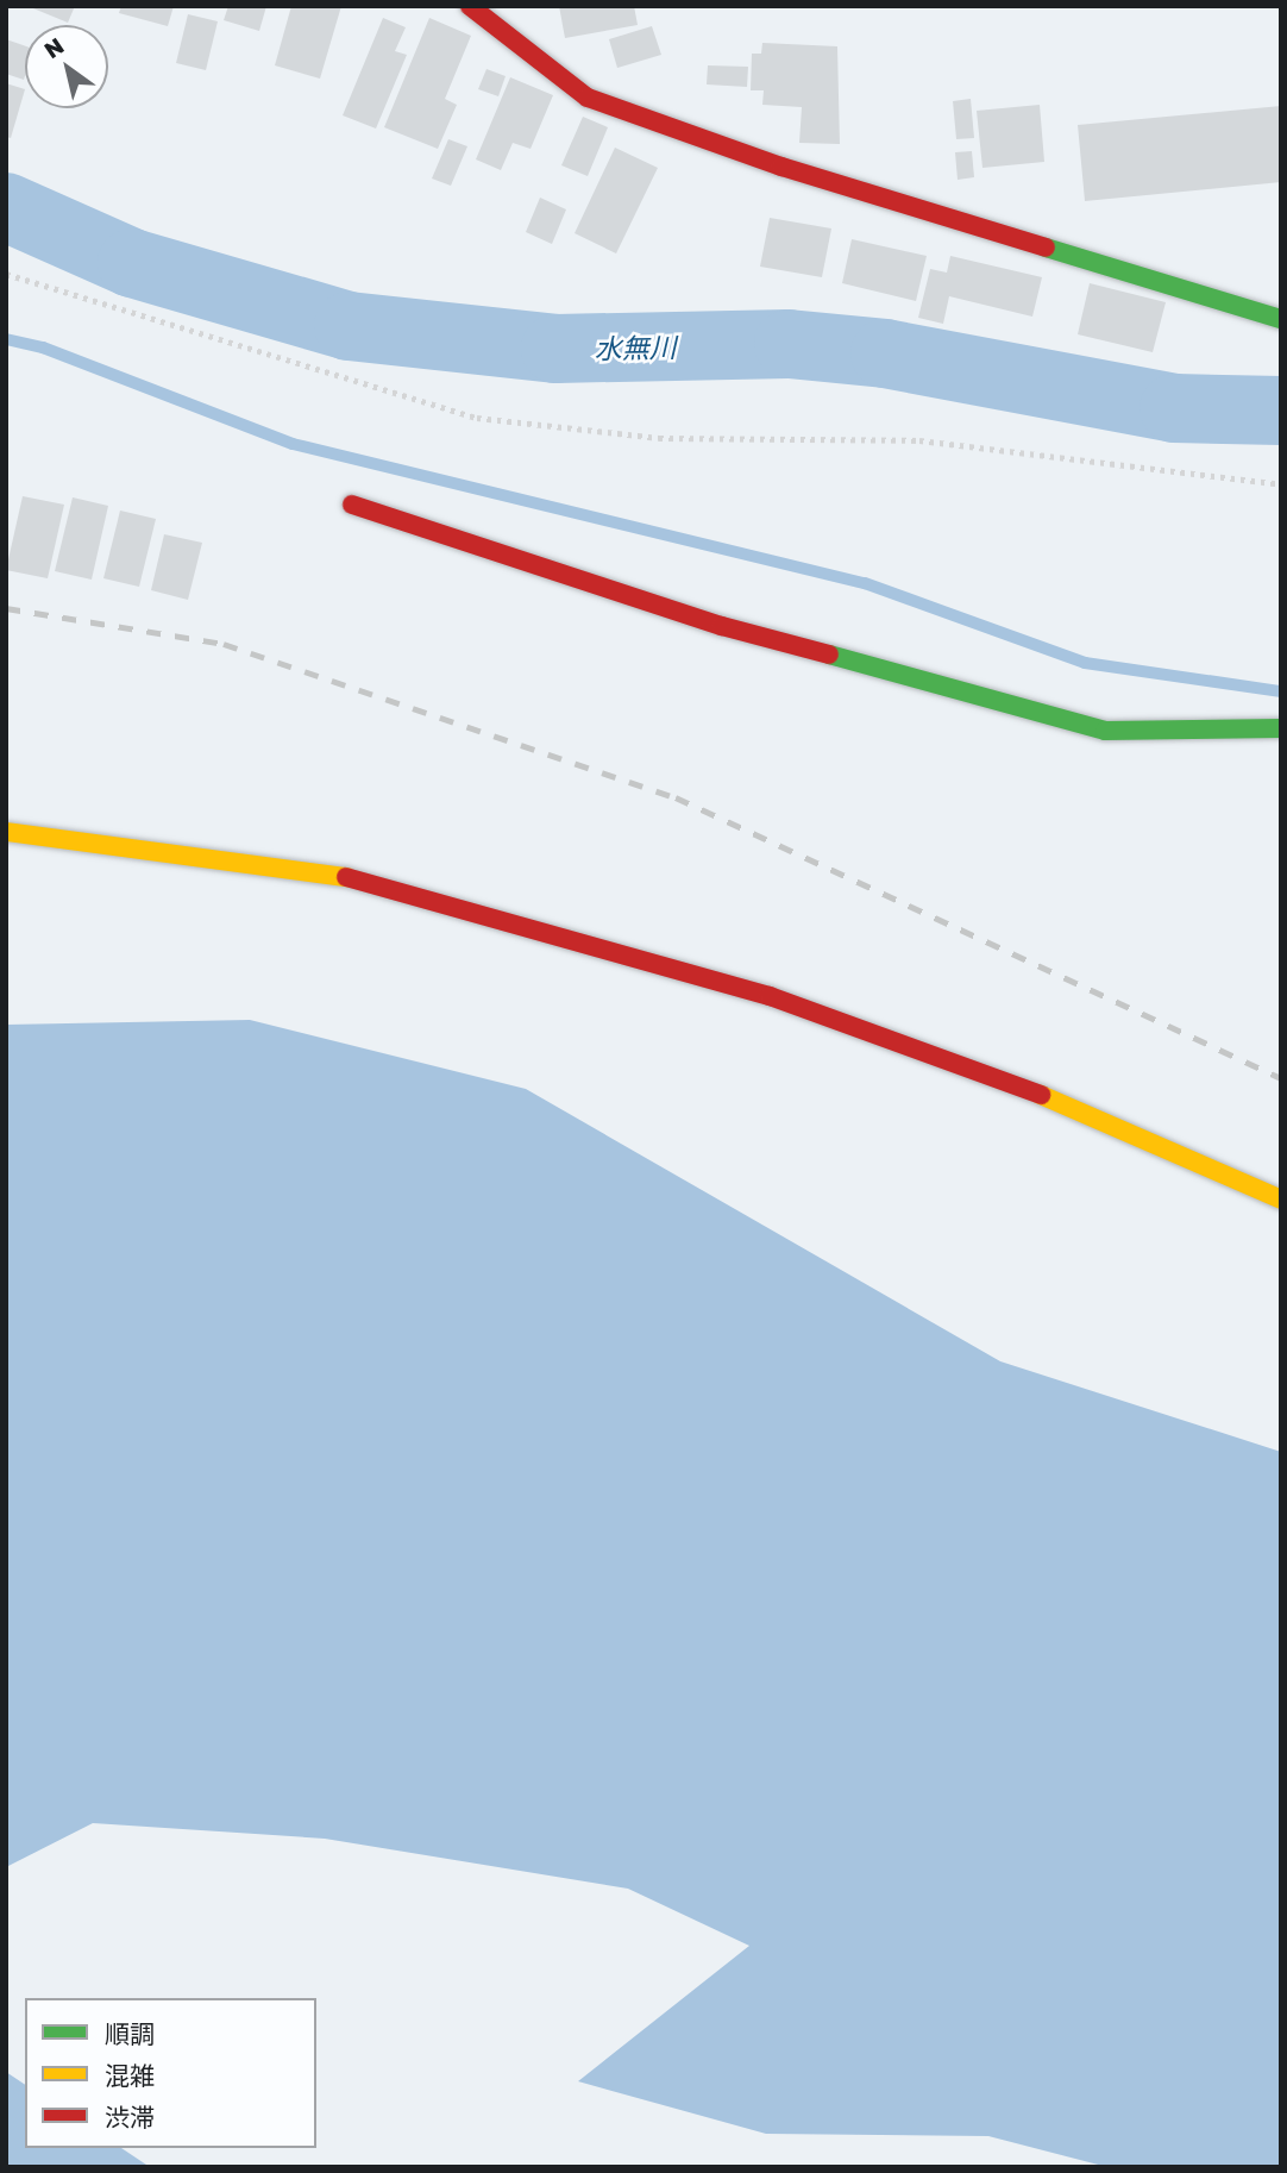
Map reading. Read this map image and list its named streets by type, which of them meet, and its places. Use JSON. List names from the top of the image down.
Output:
{
  "water": ["水無川"],
  "legend": ["順調", "混雑", "渋滞"],
  "north": "top left"
}
